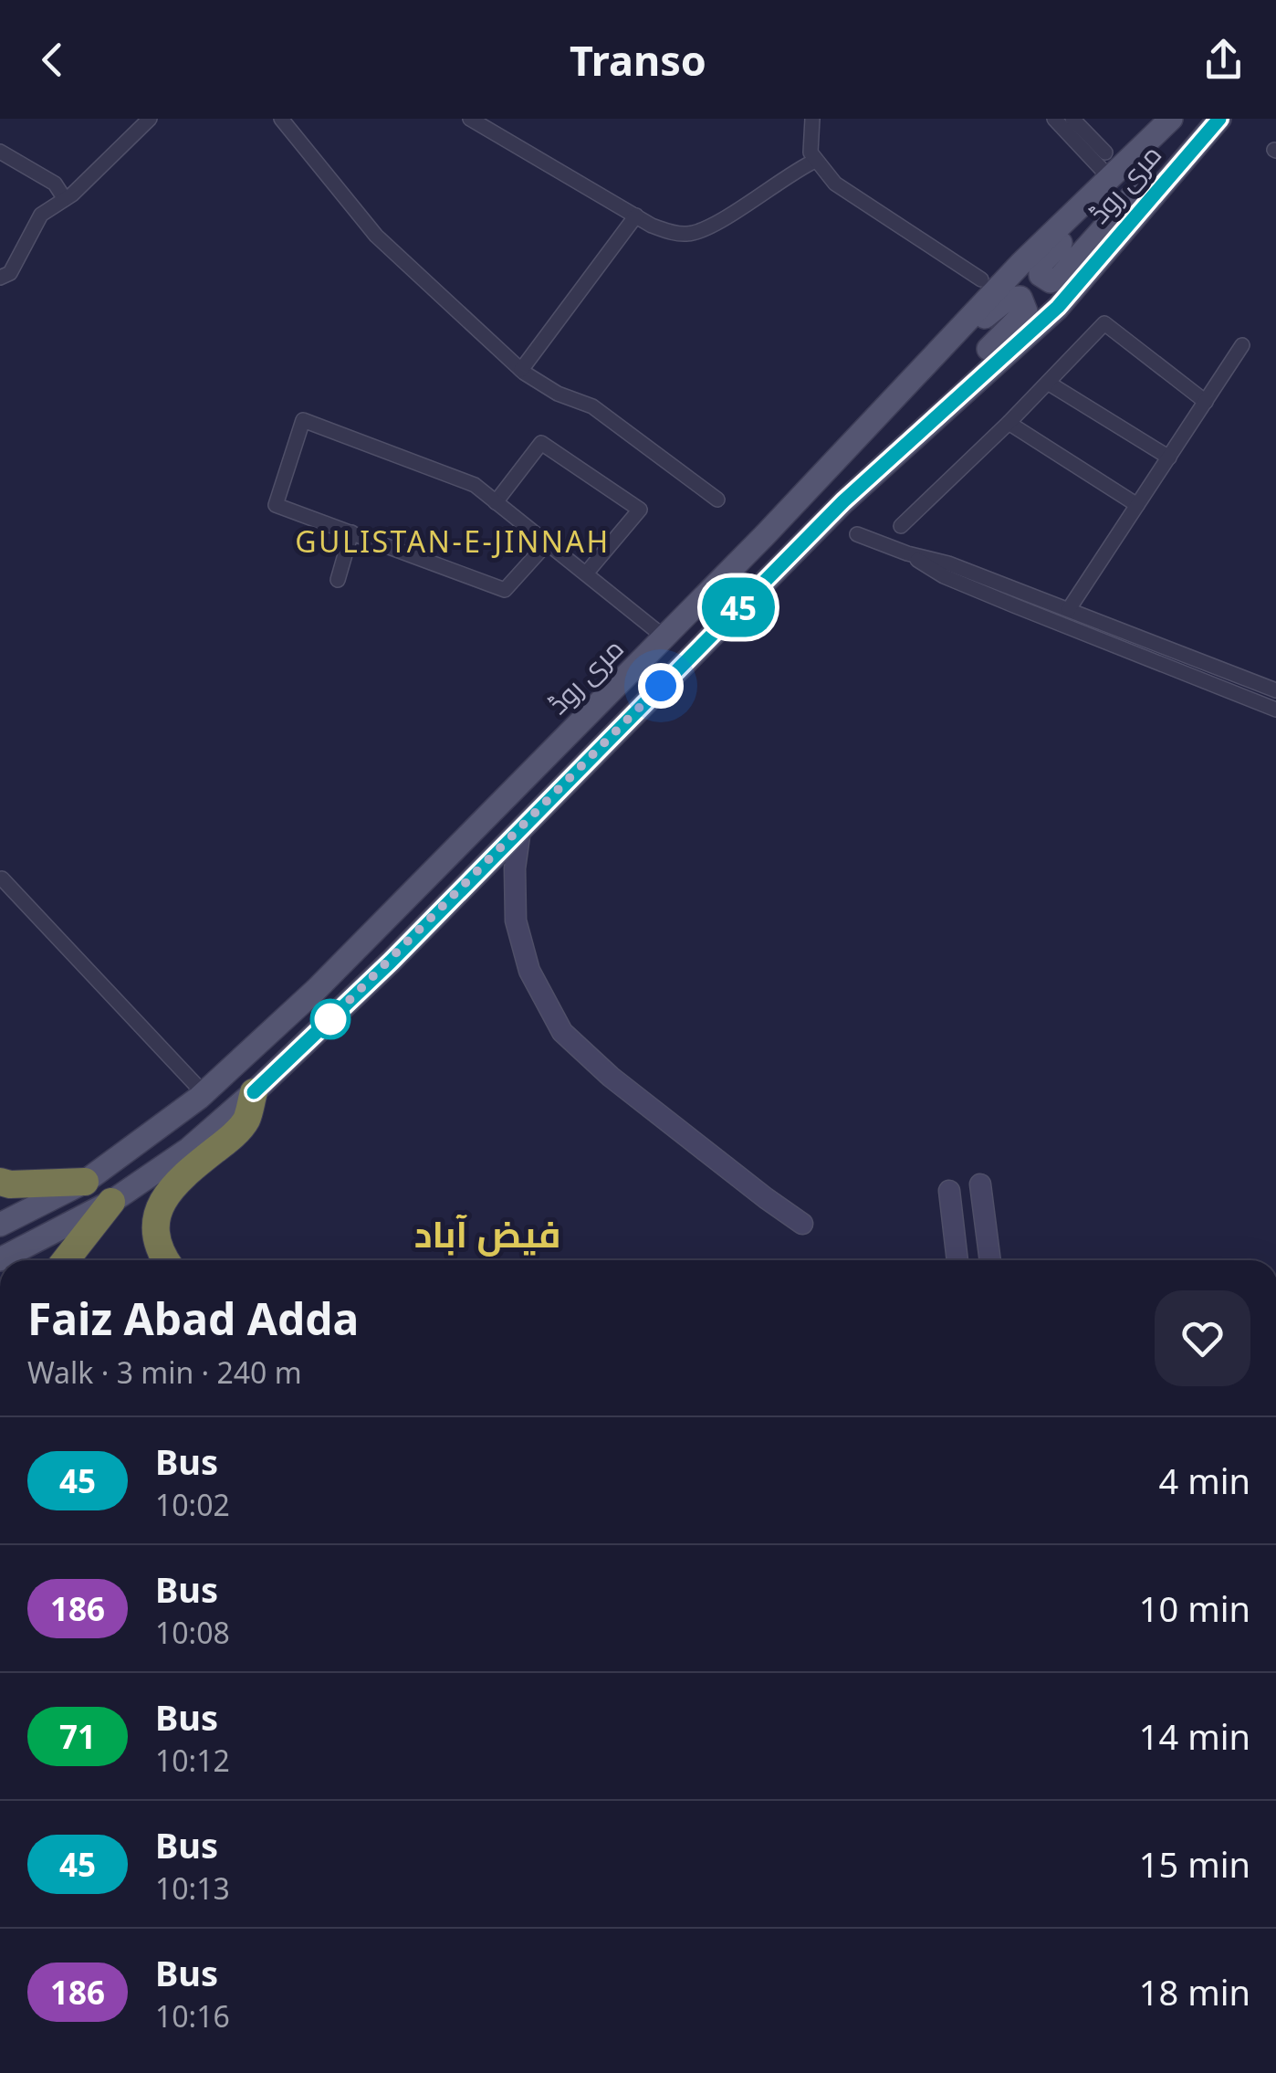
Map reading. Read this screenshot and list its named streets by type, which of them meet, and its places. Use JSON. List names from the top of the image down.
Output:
{
  "streets": {
    "main road": ["مری روڈ"]
  },
  "districts": ["GULISTAN-E-JINNAH", "فیض آباد"],
  "lines": ["bus line 45"],
  "page": {
    "header": "Transo",
    "on_map": "45",
    "heading": ["Faiz Abad Adda", "Walk · 3 min · 240 m"],
    "list": [
      {
        "mark": "45",
        "name": "Bus",
        "note": "10:02",
        "value": "4 min"
      },
      {
        "mark": "186",
        "name": "Bus",
        "note": "10:08",
        "value": "10 min"
      },
      {
        "mark": "71",
        "name": "Bus",
        "note": "10:12",
        "value": "14 min"
      },
      {
        "mark": "45",
        "name": "Bus",
        "note": "10:13",
        "value": "15 min"
      },
      {
        "mark": "186",
        "name": "Bus",
        "note": "10:16",
        "value": "18 min"
      }
    ]
  }
}
